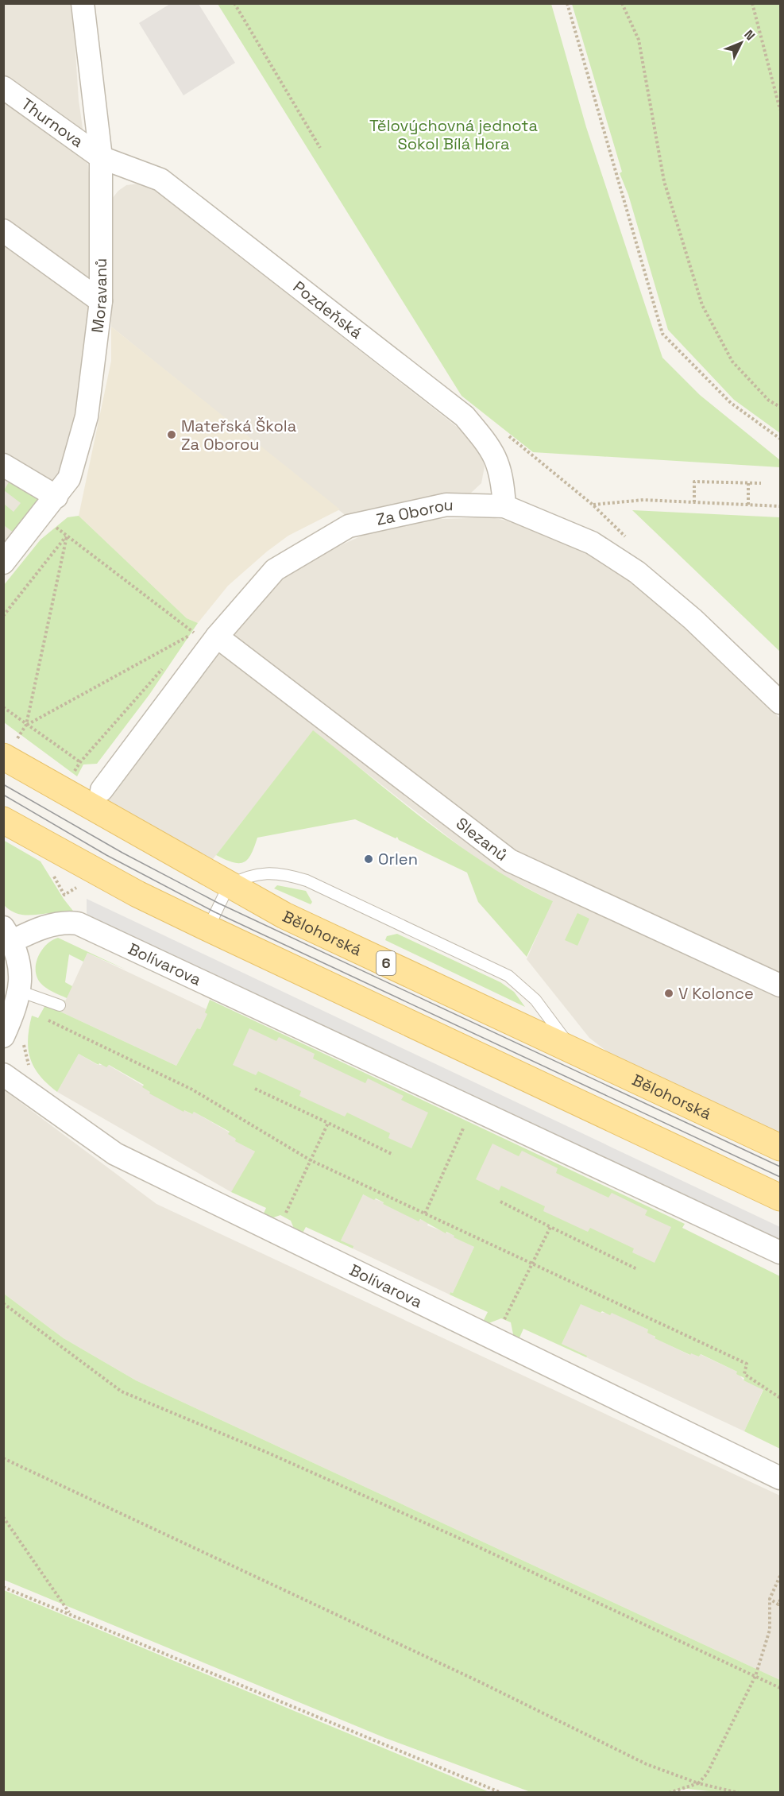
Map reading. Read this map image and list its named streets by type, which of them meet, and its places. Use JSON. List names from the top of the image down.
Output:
{
  "streets": {
    "main road": ["Bělohorská", "6"],
    "street": [
      "Thurnova",
      "Moravanů",
      "Pozdeňská",
      "Za Oborou",
      "Slezanů",
      "Bolívarova"
    ]
  },
  "crossings": [
    ["Thurnova", "Moravanů"],
    ["Thurnova", "Pozdeňská"],
    ["Moravanů", "Pozdeňská"],
    ["Pozdeňská", "Za Oborou"],
    ["Za Oborou", "Slezanů"]
  ],
  "parks": ["Tělovýchovná jednota Sokol Bílá Hora"],
  "places": ["Mateřská Škola Za Oborou", "Orlen", "V Kolonce"],
  "north": "top right"
}
